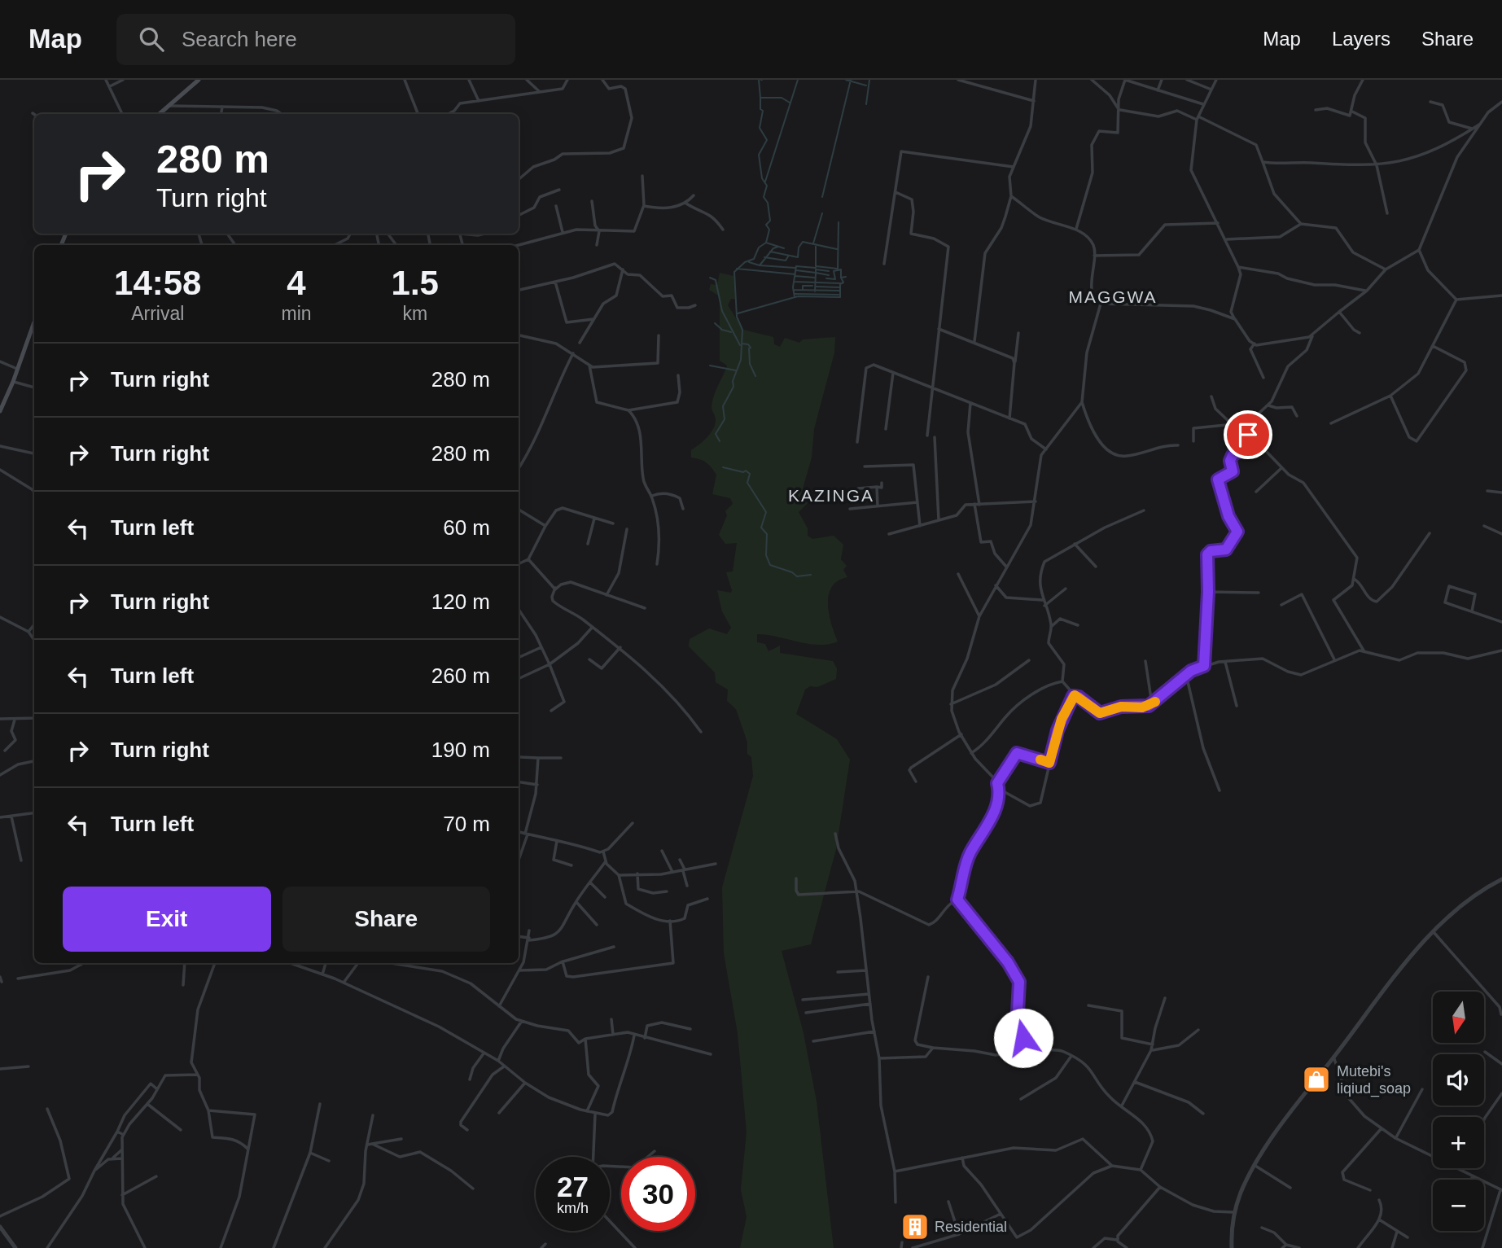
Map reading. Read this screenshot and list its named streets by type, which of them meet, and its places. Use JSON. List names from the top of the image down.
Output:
{
  "districts": ["MAGGWA", "KAZINGA"],
  "places": {
    "shop": ["Mutebi's liqiud_soap"],
    "building": ["Residential"]
  },
  "north": "bottom",
  "page": {
    "header": "Map",
    "search": "Search here",
    "nav": ["Map", "Layers", "Share"],
    "turn": ["280 m", "Turn right"],
    "eta": [
      "14:58",
      "Arrival",
      "4",
      "min",
      "1.5",
      "km"
    ],
    "list": [
      {
        "name": "Turn right",
        "value": "280 m"
      },
      {
        "name": "Turn right",
        "value": "280 m"
      },
      {
        "name": "Turn left",
        "value": "60 m"
      },
      {
        "name": "Turn right",
        "value": "120 m"
      },
      {
        "name": "Turn left",
        "value": "260 m"
      },
      {
        "name": "Turn right",
        "value": "190 m"
      },
      {
        "name": "Turn left",
        "value": "70 m"
      }
    ],
    "buttons": ["Exit", "Share"],
    "map_buttons": ["+", "−"],
    "speed": "27 km/h",
    "limit": "30"
  }
}
